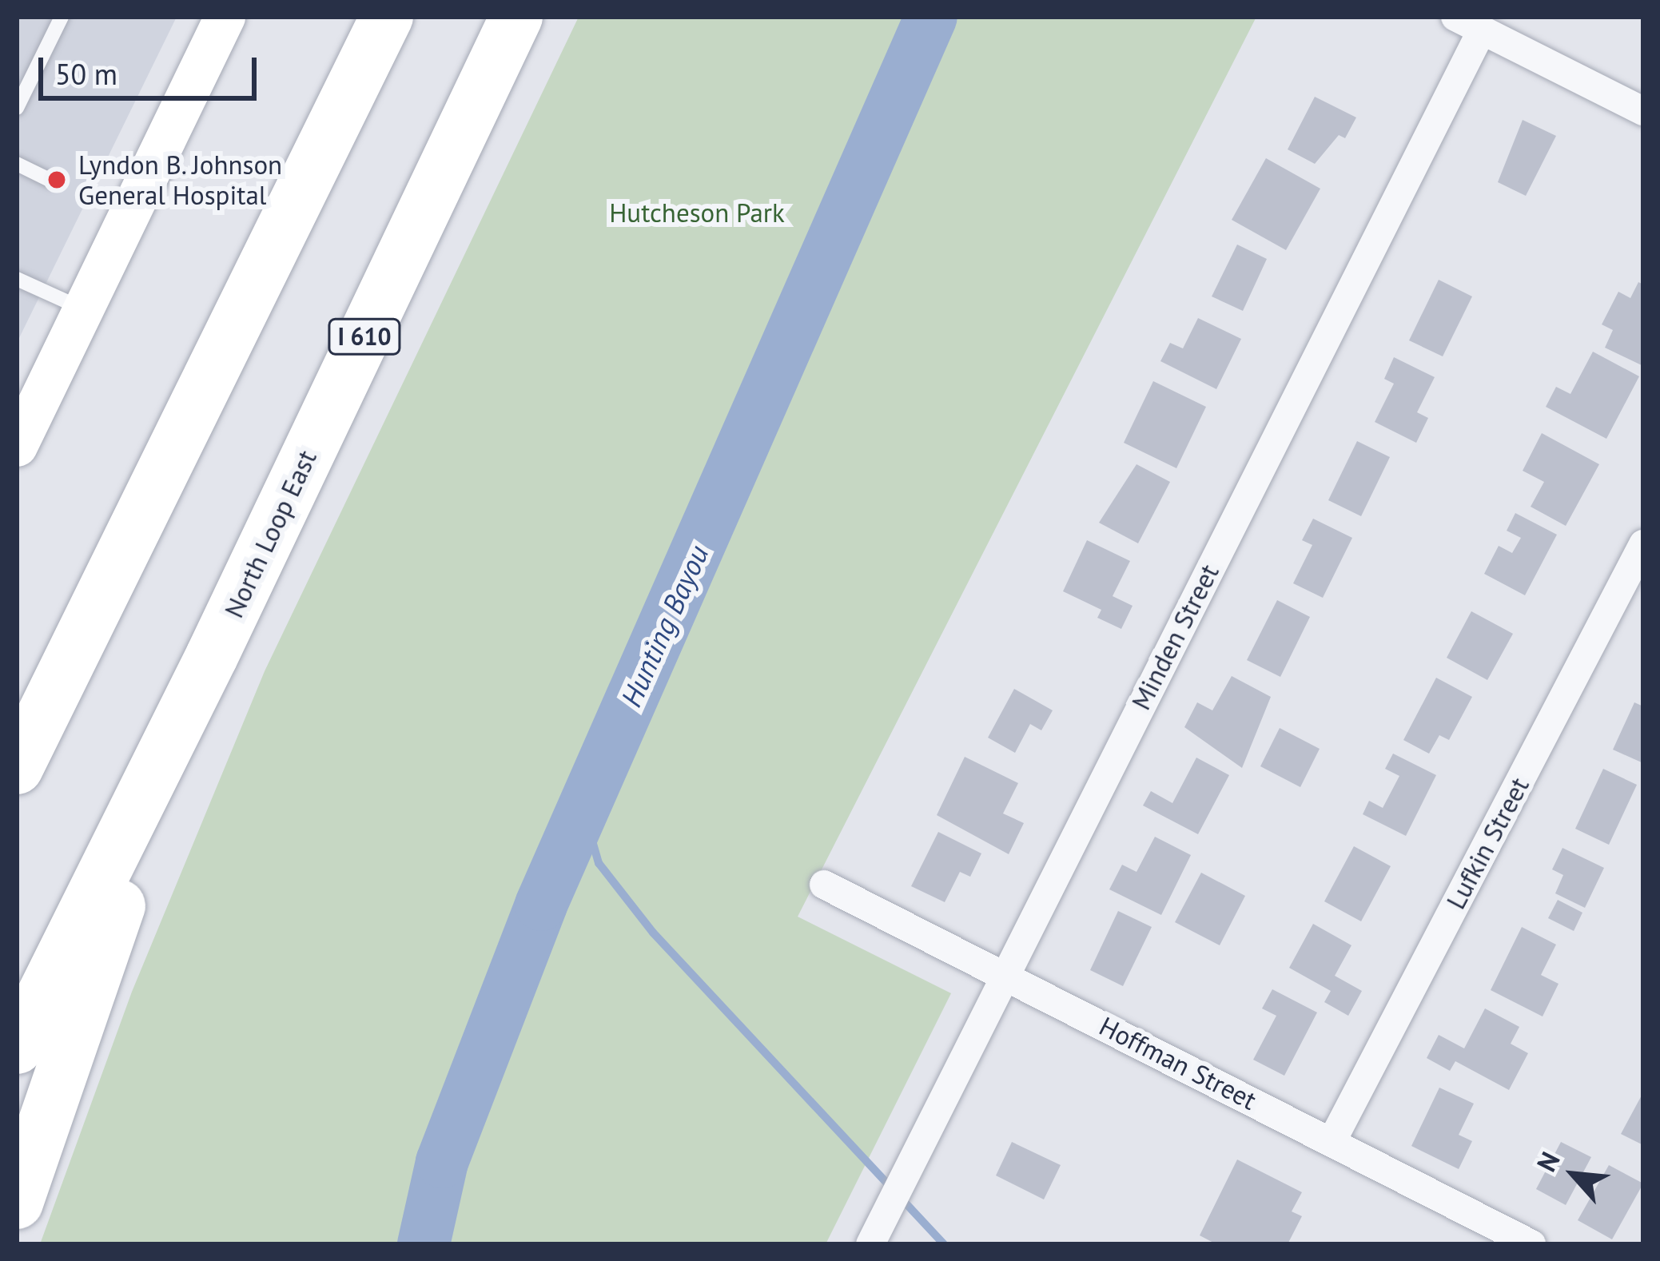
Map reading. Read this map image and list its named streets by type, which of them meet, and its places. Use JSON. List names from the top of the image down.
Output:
{
  "streets": {
    "highway": ["I 610", "North Loop East"],
    "street": ["Minden Street", "Lufkin Street", "Hoffman Street"]
  },
  "crossings": [
    ["Minden Street", "Hoffman Street"],
    ["Lufkin Street", "Hoffman Street"]
  ],
  "water": ["Hunting Bayou"],
  "parks": ["Hutcheson Park"],
  "places": ["Lyndon B. Johnson General Hospital"],
  "scale_bar": "50 m",
  "north": "top left"
}
